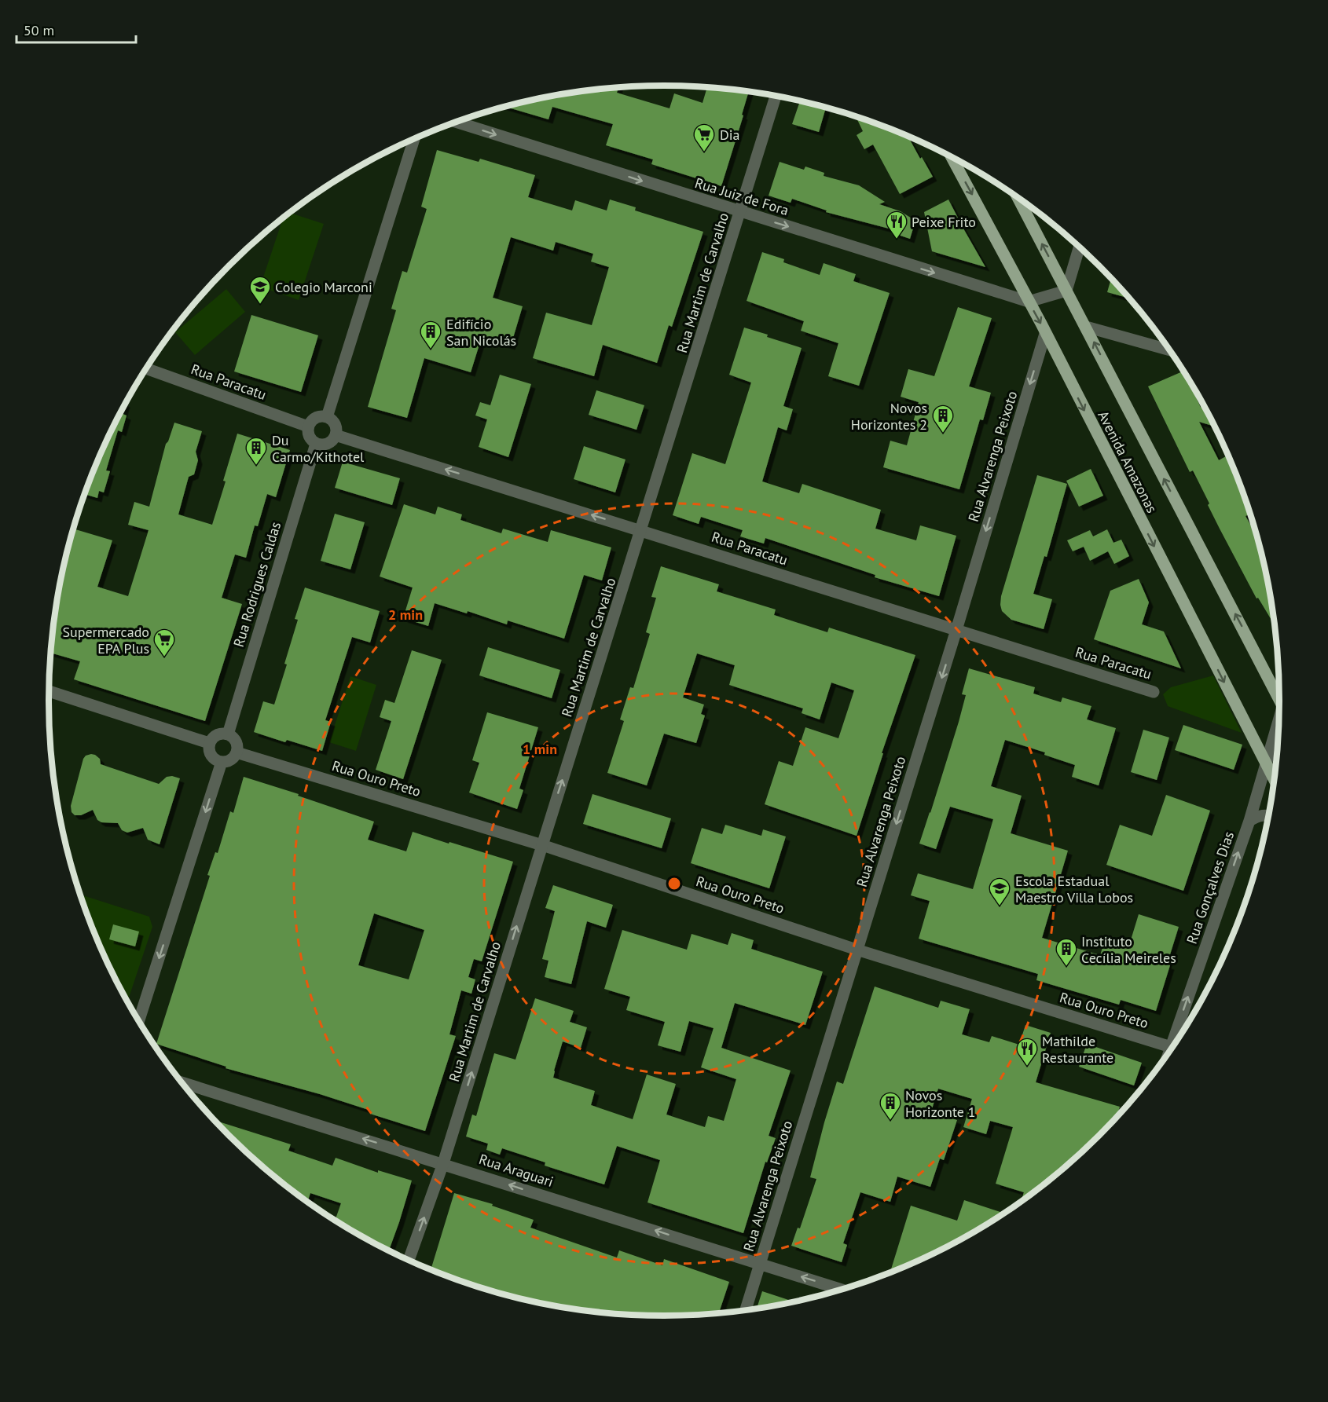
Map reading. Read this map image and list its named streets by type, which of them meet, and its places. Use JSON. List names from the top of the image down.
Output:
{
  "streets": {
    "main road": ["Avenida Amazonas"],
    "street": [
      "Rua Juiz de Fora",
      "Rua Martim de Carvalho",
      "Rua Paracatu",
      "Rua Alvarenga Peixoto",
      "Rua Rodrigues Caldas",
      "Rua Ouro Preto",
      "Rua Gonçalves Dias",
      "Rua Araguari"
    ]
  },
  "crossings": [
    ["Rua Juiz de Fora", "Rua Martim de Carvalho"],
    ["Rua Juiz de Fora", "Avenida Amazonas"],
    ["Rua Martim de Carvalho", "Rua Paracatu"],
    ["Rua Martim de Carvalho", "Rua Ouro Preto"],
    ["Rua Martim de Carvalho", "Rua Araguari"],
    ["Rua Paracatu", "Rua Alvarenga Peixoto"],
    ["Rua Paracatu", "Rua Rodrigues Caldas"],
    ["Rua Alvarenga Peixoto", "Avenida Amazonas"],
    ["Rua Alvarenga Peixoto", "Rua Ouro Preto"],
    ["Rua Alvarenga Peixoto", "Rua Araguari"],
    ["Avenida Amazonas", "Rua Gonçalves Dias"],
    ["Rua Rodrigues Caldas", "Rua Ouro Preto"]
  ],
  "one_way": [
    "Rua Juiz de Fora",
    "Rua Martim de Carvalho",
    "Rua Alvarenga Peixoto",
    "Rua Gonçalves Dias",
    "Rua Araguari"
  ],
  "places": {
    "supermarket": ["Dia", "Supermercado EPA Plus"],
    "restaurant": ["Peixe Frito", "Mathilde Restaurante"],
    "school or university": ["Colegio Marconi", "Escola Estadual Maestro Villa Lobos"],
    "building": [
      "Edifício San Nicolás",
      "Novos Horizontes 2",
      "Du Carmo/Kithotel",
      "Instituto Cecília Meireles",
      "Novos Horizonte 1"
    ]
  },
  "scale_bar": "50 m",
  "rings": ["2 min", "1 min"]
}
